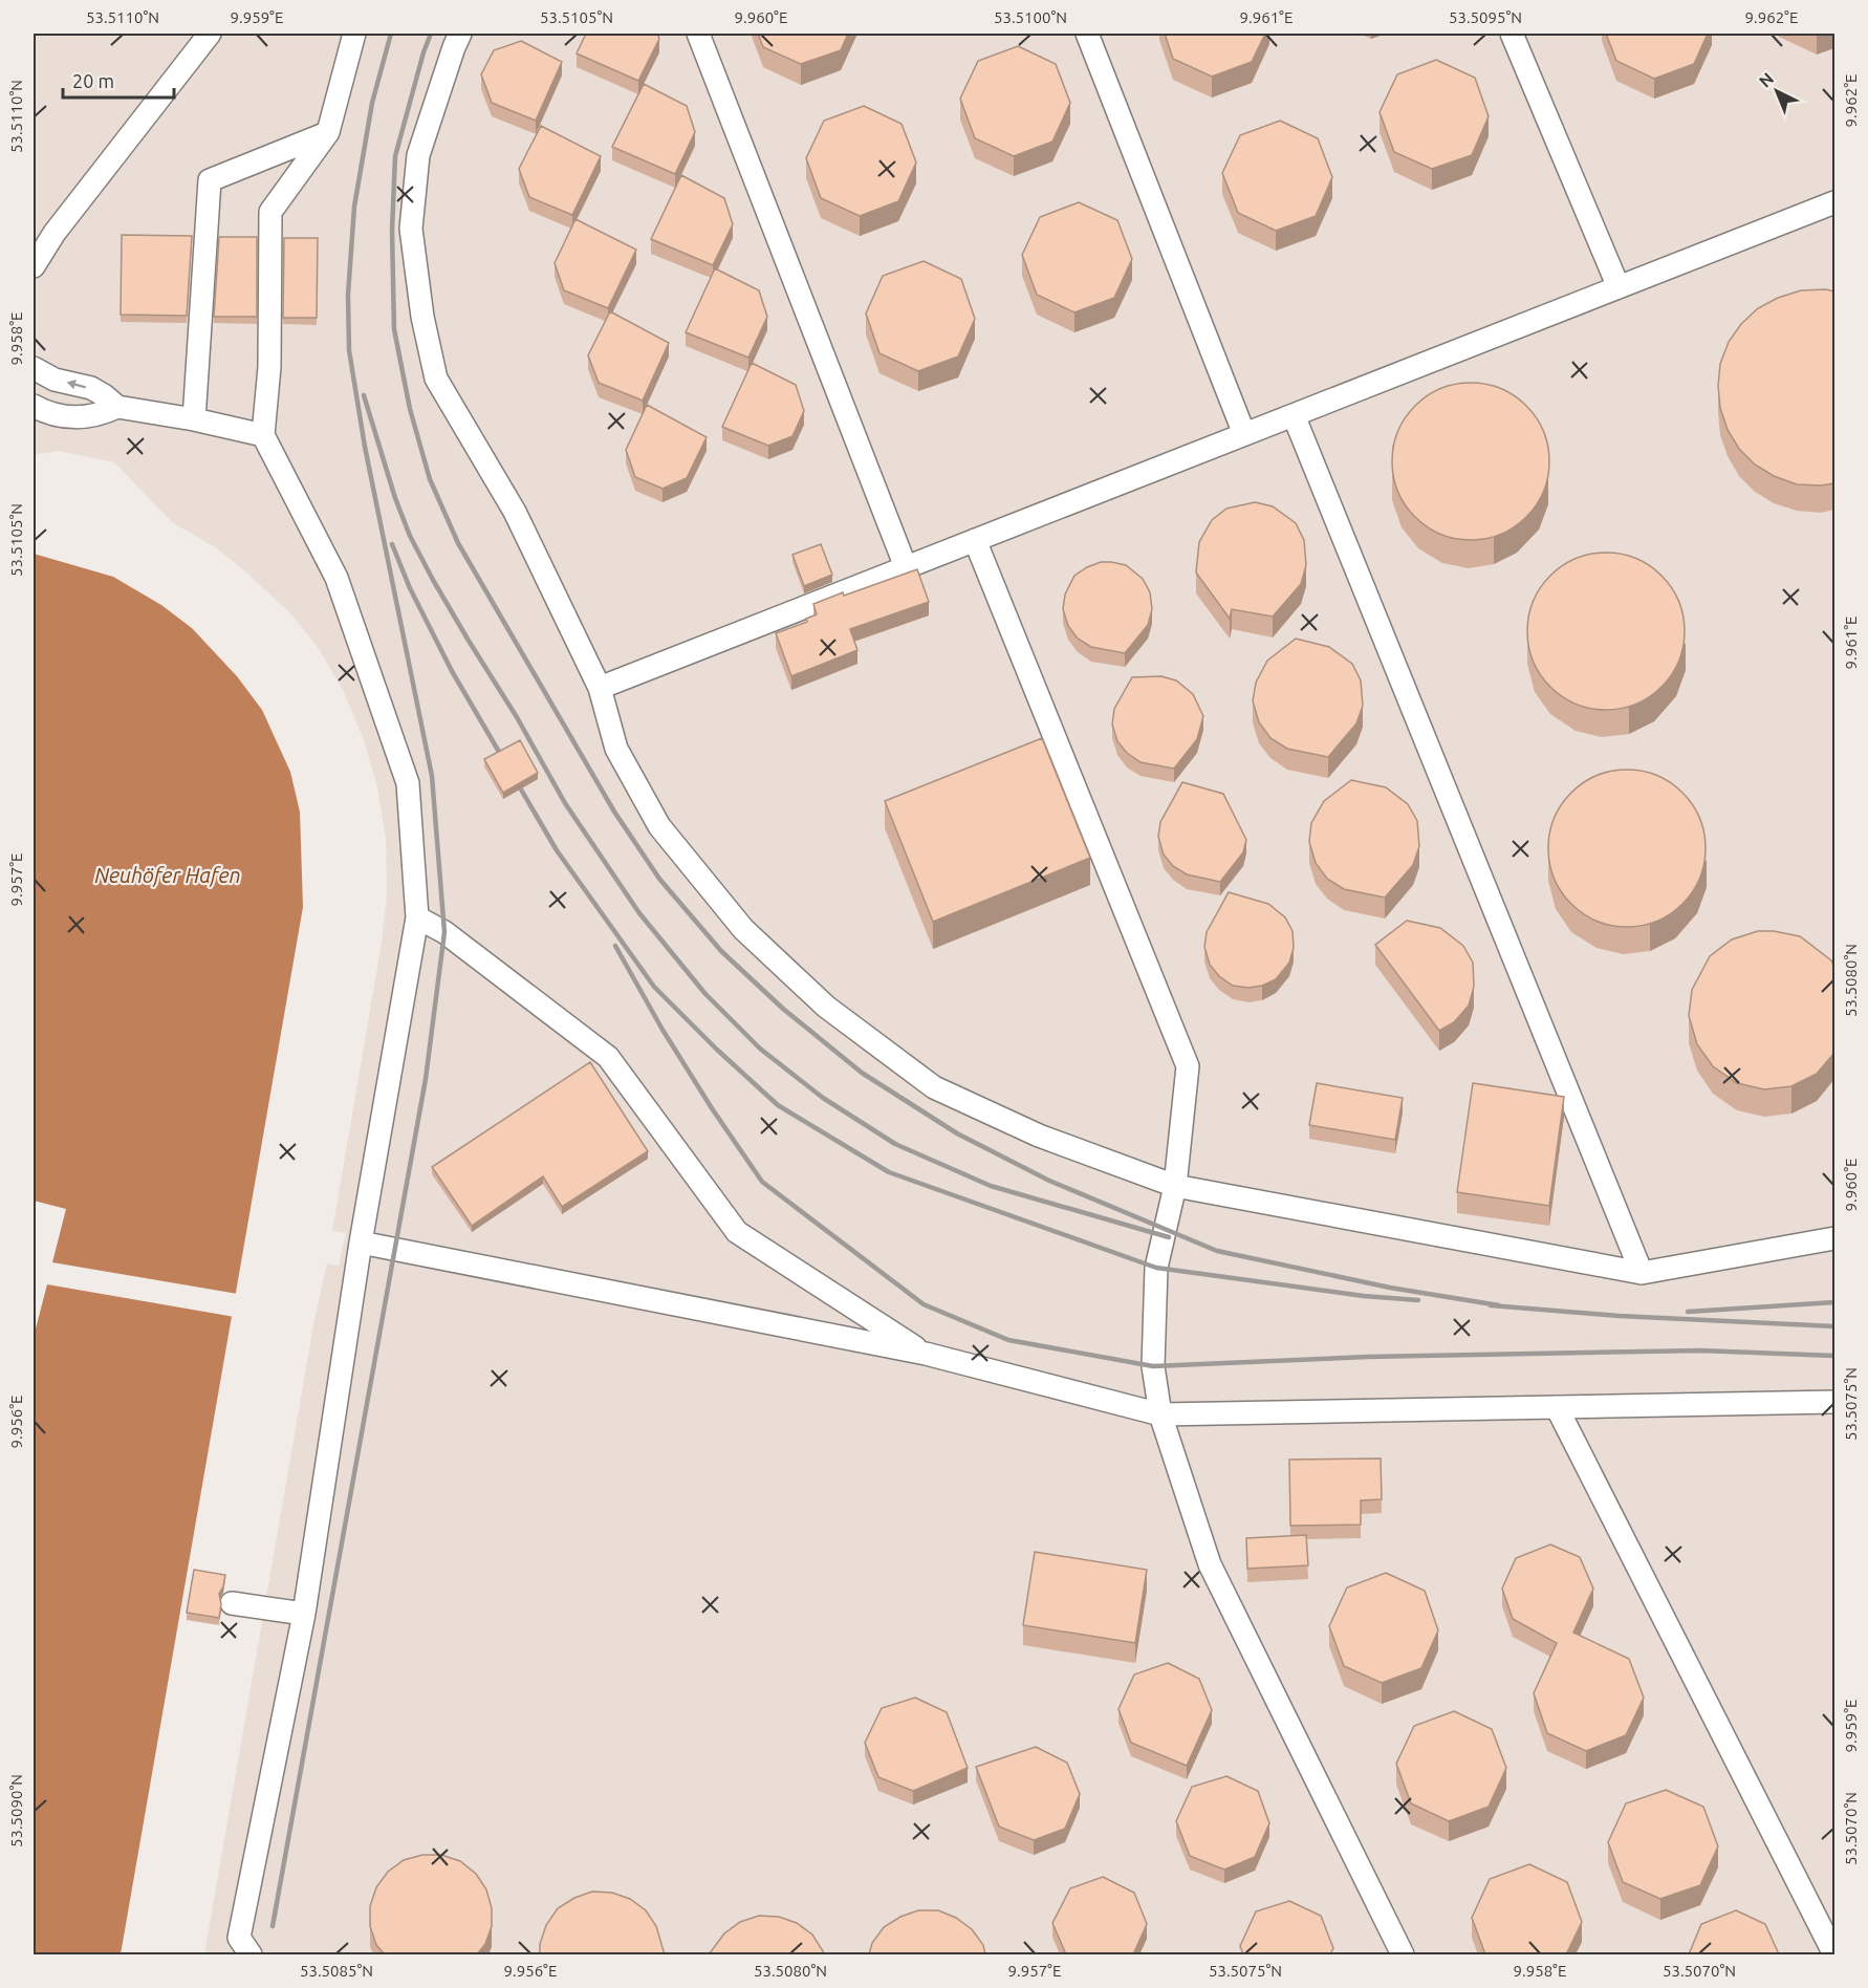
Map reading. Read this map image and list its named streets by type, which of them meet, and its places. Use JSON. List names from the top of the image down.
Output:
{
  "water": ["Neuhöfer Hafen"],
  "scale_bar": "20 m",
  "north": "top left",
  "coordinates": [
    "53.5110°N",
    "9.959°E",
    "53.5105°N",
    "9.960°E",
    "53.5100°N",
    "9.961°E",
    "53.5095°N",
    "9.962°E",
    "9.958°E",
    "9.957°E",
    "53.5080°N",
    "53.5075°N",
    "9.956°E",
    "53.5090°N",
    "53.5070°N",
    "53.5085°N"
  ]
}
